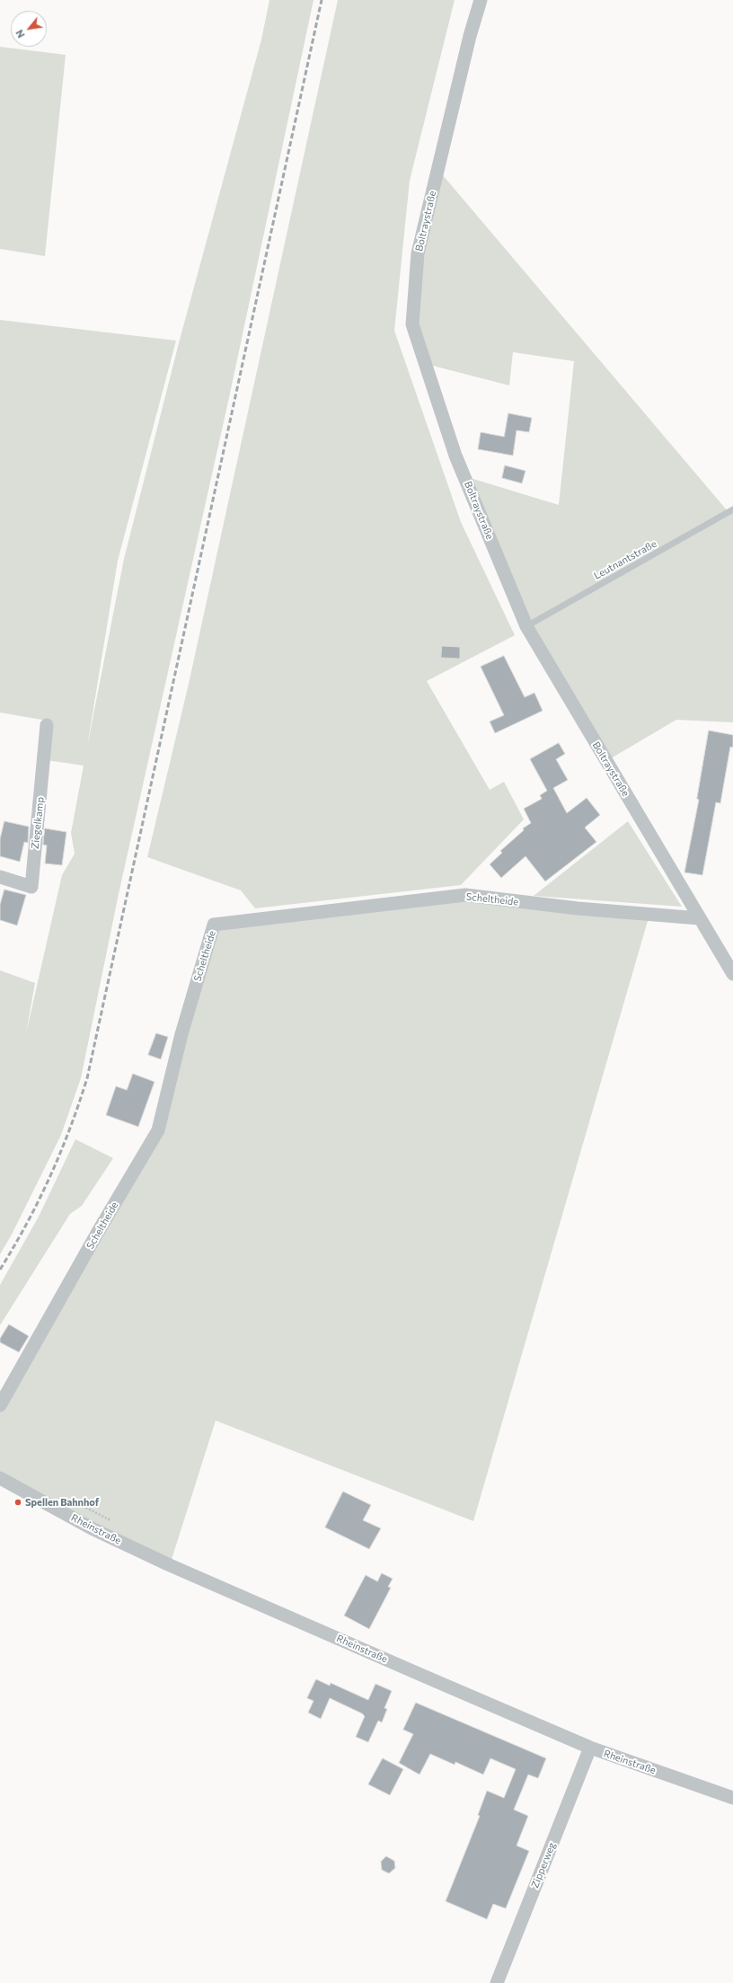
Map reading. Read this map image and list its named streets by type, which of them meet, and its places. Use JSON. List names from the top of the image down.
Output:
{
  "streets": {
    "street": [
      "Boltraystraße",
      "Ziegelkamp",
      "Scheltheide",
      "Rheinstraße",
      "Zipperweg"
    ],
    "lane": ["Leutnantstraße"]
  },
  "crossings": [
    ["Boltraystraße", "Leutnantstraße"],
    ["Boltraystraße", "Scheltheide"],
    ["Rheinstraße", "Zipperweg"]
  ],
  "places": ["Spellen Bahnhof"],
  "north": "bottom left"
}
